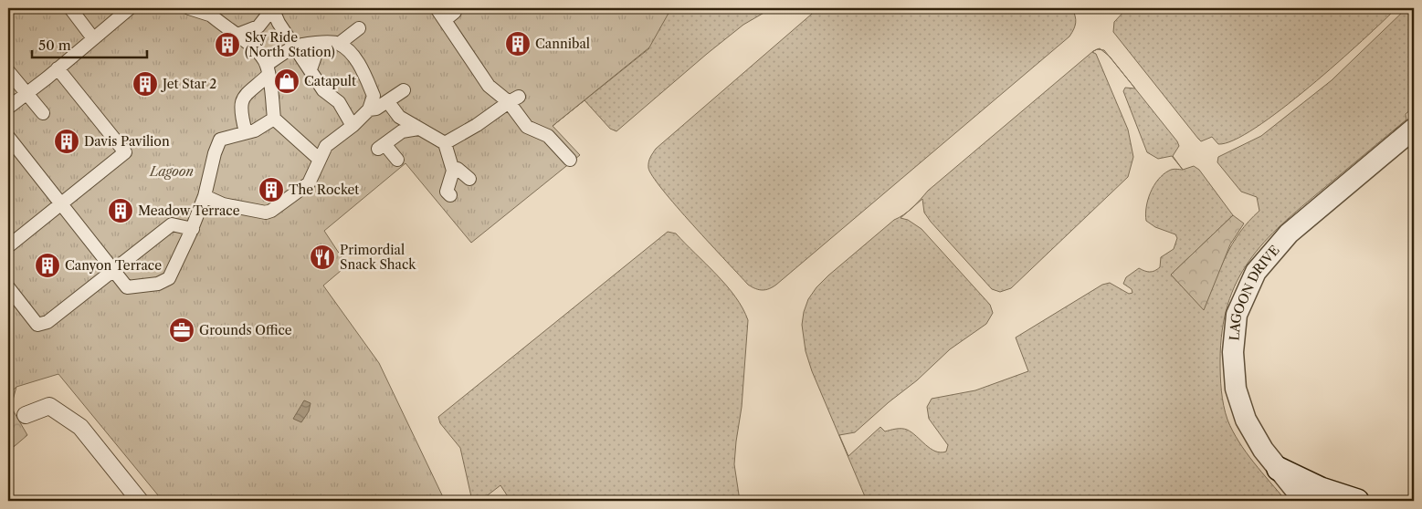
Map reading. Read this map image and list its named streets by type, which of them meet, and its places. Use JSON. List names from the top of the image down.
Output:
{
  "streets": {
    "street": ["LAGOON DRIVE"]
  },
  "parks": ["Lagoon"],
  "places": {
    "building": [
      "Cannibal",
      "Sky Ride (North Station)",
      "Jet Star 2",
      "Davis Pavilion",
      "The Rocket",
      "Meadow Terrace",
      "Canyon Terrace"
    ],
    "shop": ["Catapult"],
    "restaurant": ["Primordial Snack Shack"],
    "office": ["Grounds Office"]
  },
  "scale_bar": "50 m"
}
